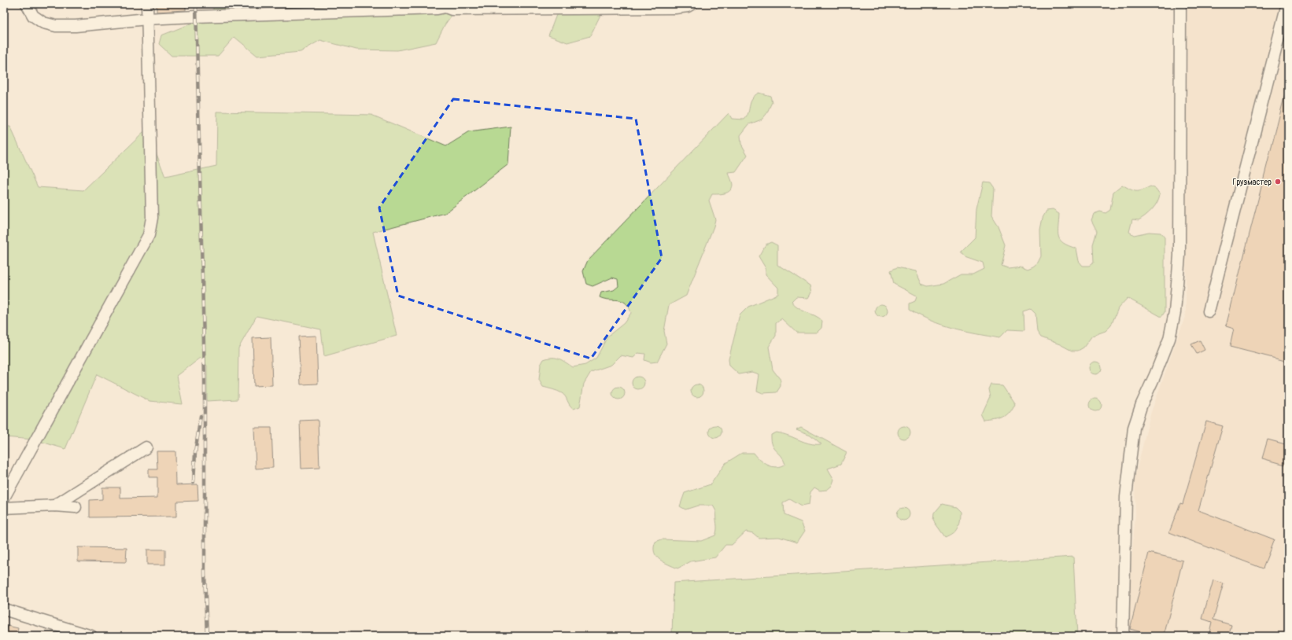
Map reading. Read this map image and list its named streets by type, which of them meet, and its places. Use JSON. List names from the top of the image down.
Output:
{
  "places": ["Грузмастер"]
}
